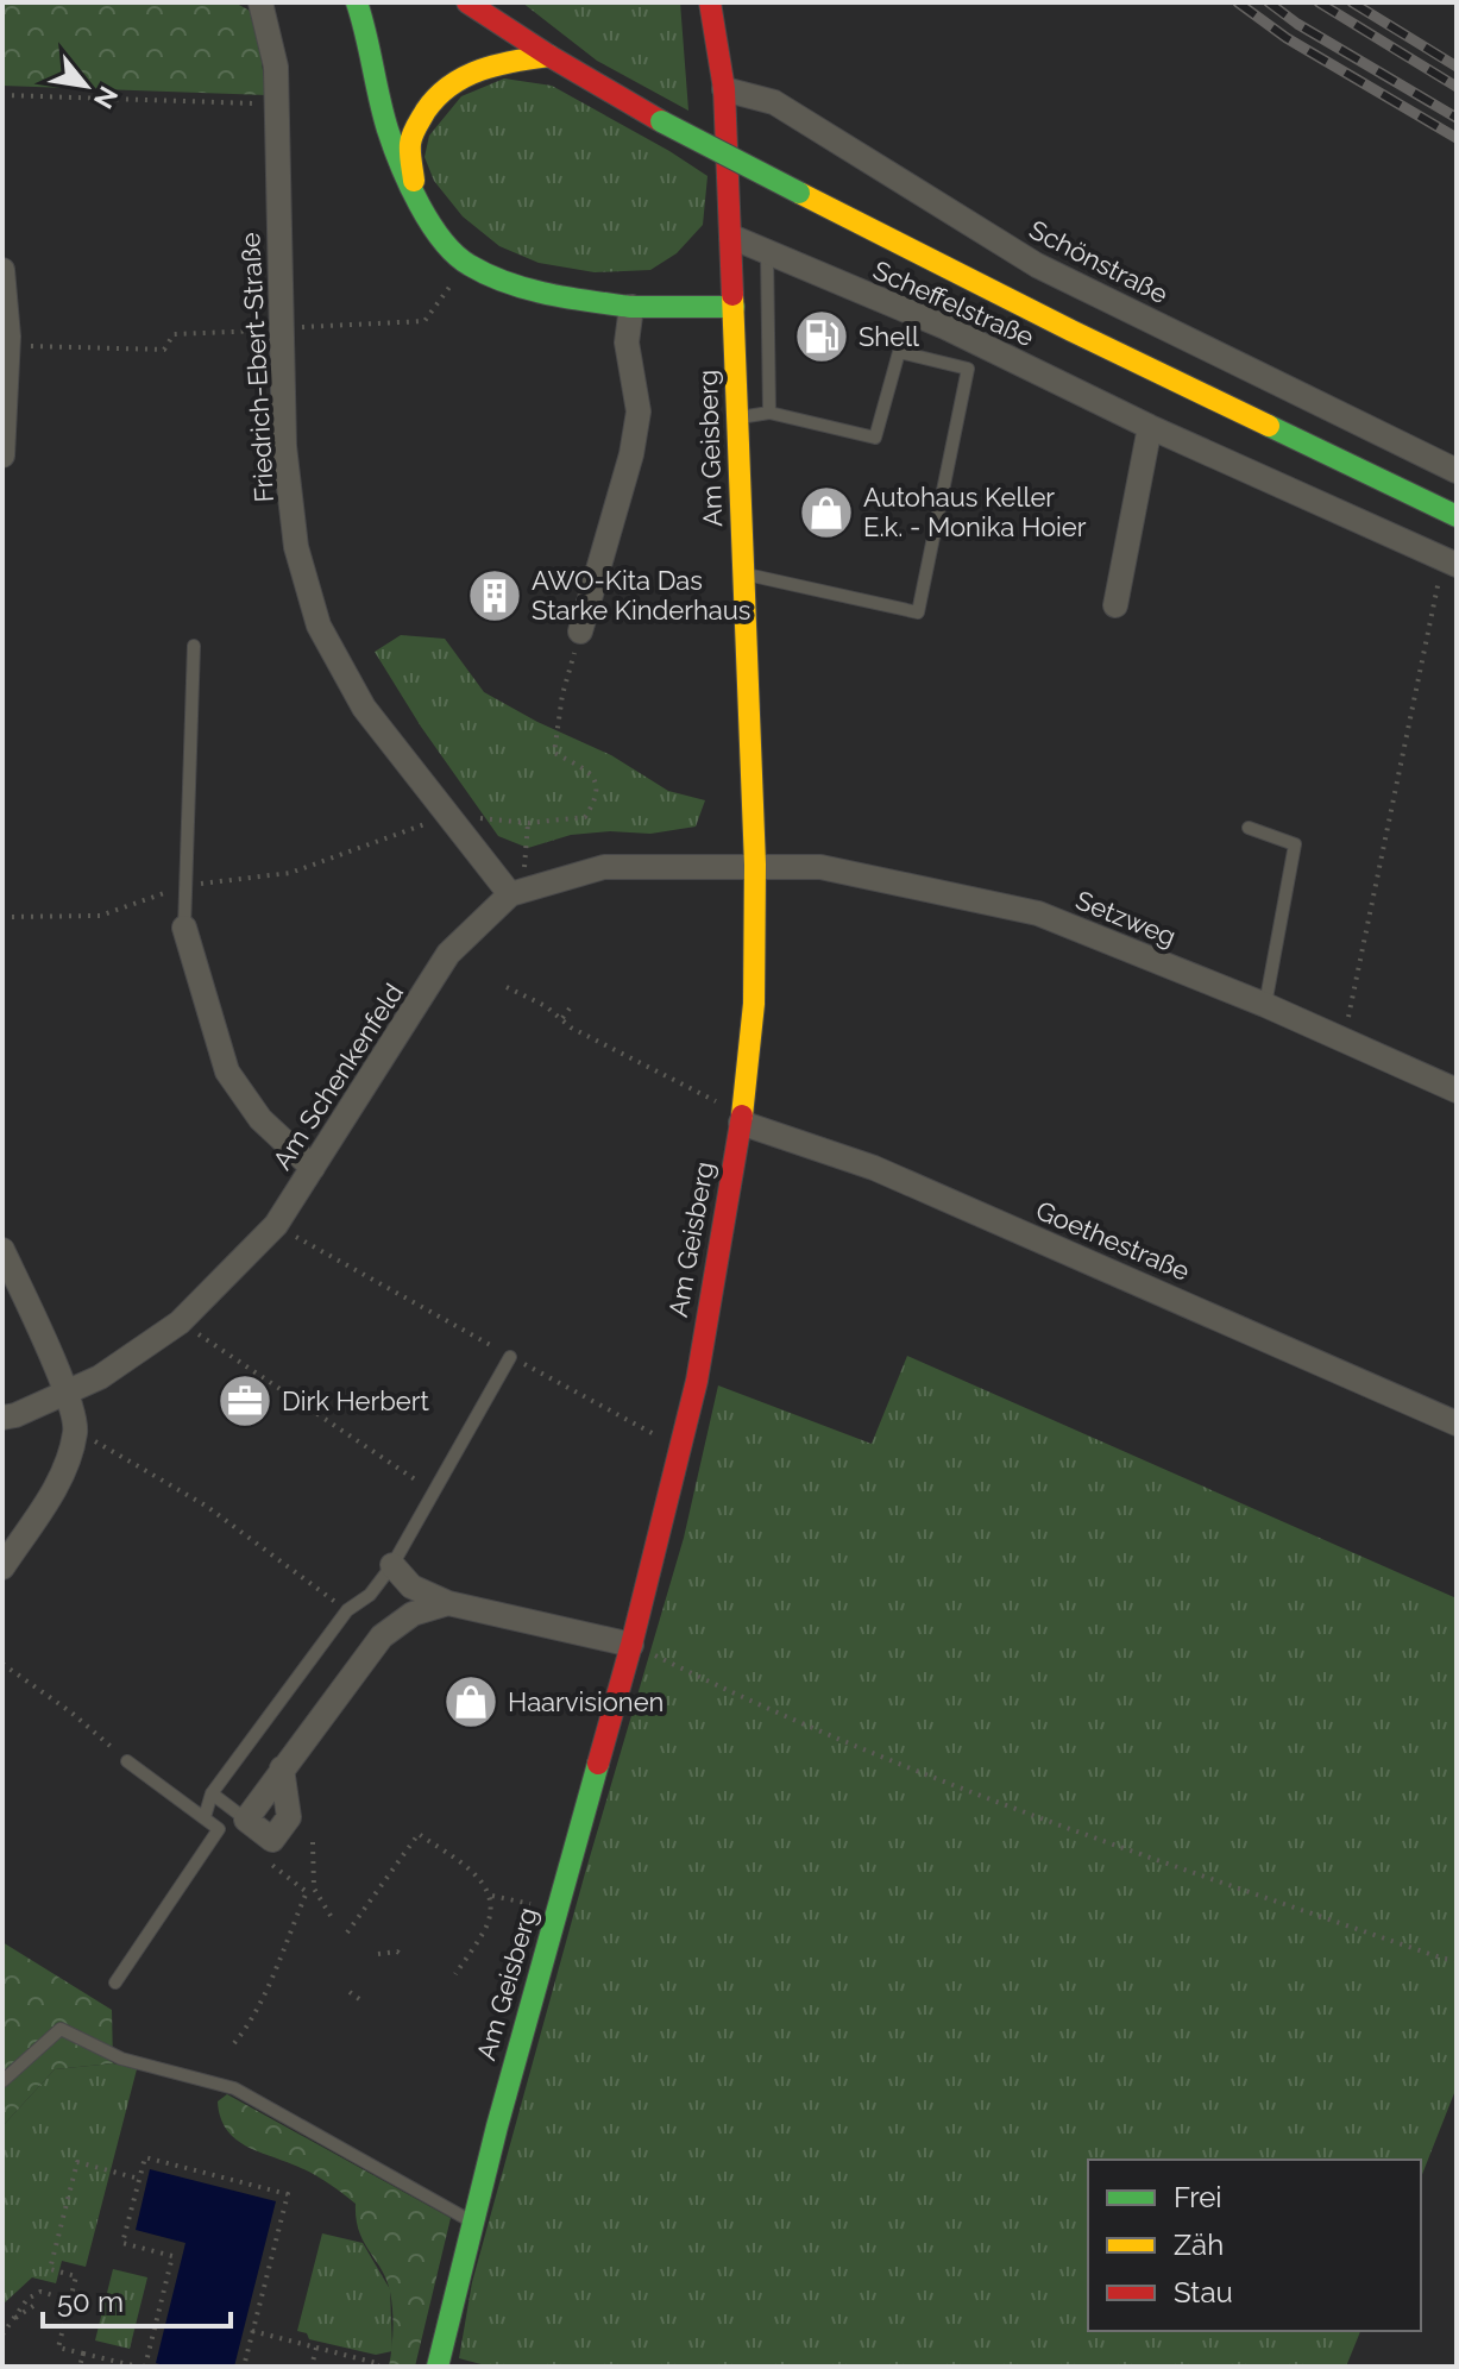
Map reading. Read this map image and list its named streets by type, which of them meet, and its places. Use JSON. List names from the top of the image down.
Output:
{
  "streets": {
    "street": [
      "Schönstraße",
      "Scheffelstraße",
      "Friedrich-Ebert-Straße",
      "Am Geisberg",
      "Setzweg",
      "Am Schenkenfeld",
      "Goethestraße"
    ]
  },
  "crossings": [
    ["Schönstraße", "Am Geisberg"],
    ["Scheffelstraße", "Am Geisberg"],
    ["Friedrich-Ebert-Straße", "Am Schenkenfeld"],
    ["Am Geisberg", "Setzweg"],
    ["Am Geisberg", "Am Schenkenfeld"],
    ["Am Geisberg", "Goethestraße"],
    ["Setzweg", "Am Schenkenfeld"]
  ],
  "places": {
    "fuel station": ["Shell"],
    "shop": ["Autohaus Keller E.k. - Monika Hoier", "Haarvisionen"],
    "building": ["AWO-Kita Das Starke Kinderhaus"],
    "office": ["Dirk Herbert"]
  },
  "legend": ["Frei", "Zäh", "Stau"],
  "scale_bar": "50 m",
  "north": "bottom right"
}
